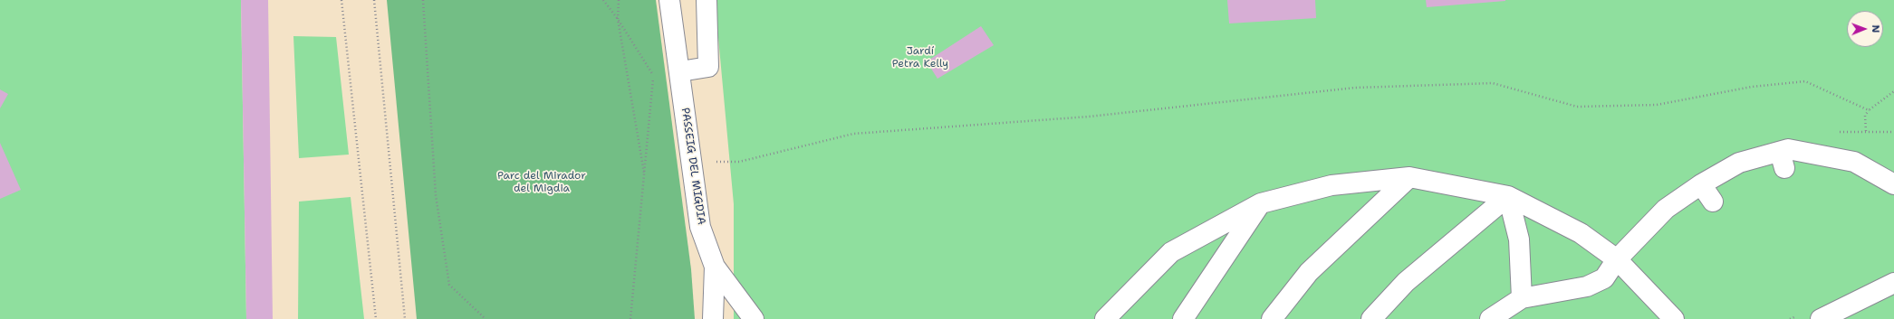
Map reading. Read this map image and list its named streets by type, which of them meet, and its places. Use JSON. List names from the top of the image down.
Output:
{
  "streets": {
    "street": ["PASSEIG DEL MIGDIA"]
  },
  "parks": ["Jardí Petra Kelly", "Parc del Mirador del Migdia"],
  "north": "right"
}
